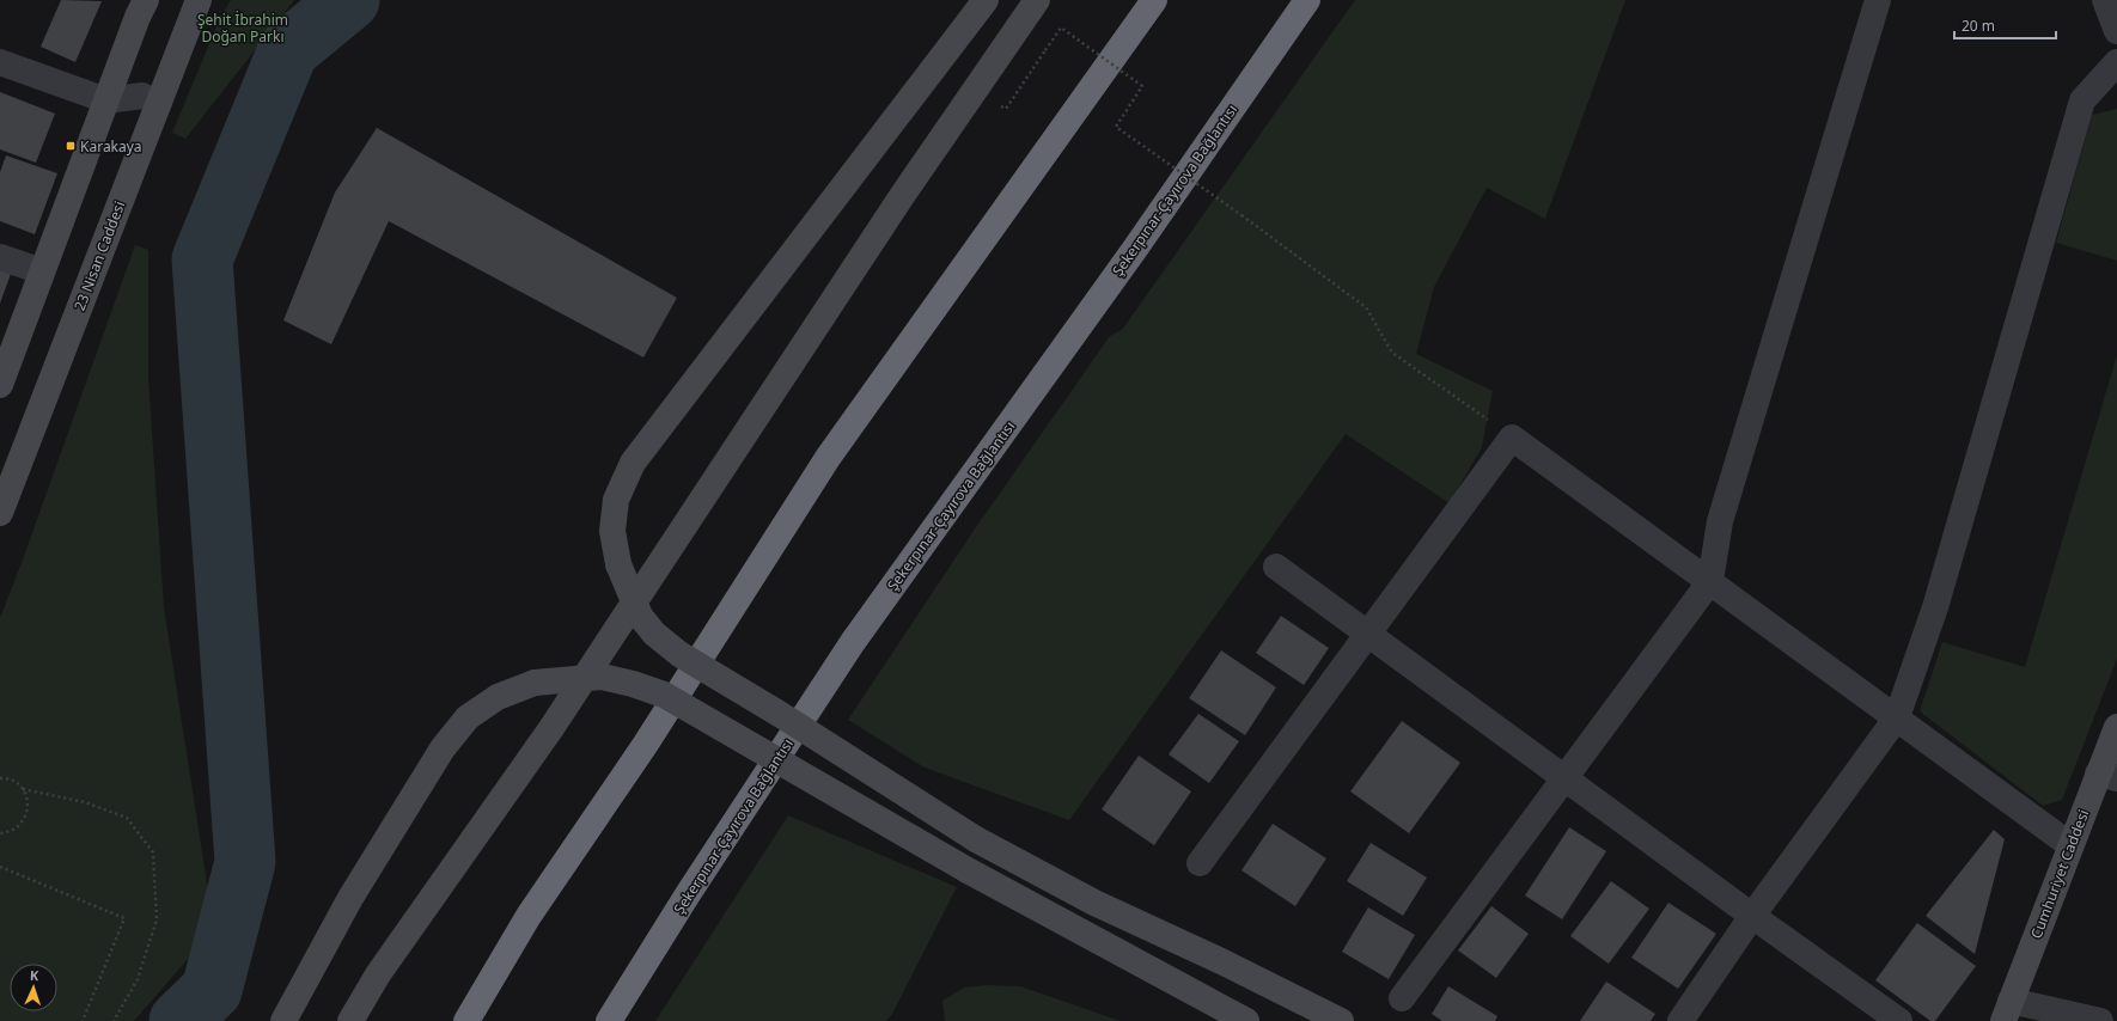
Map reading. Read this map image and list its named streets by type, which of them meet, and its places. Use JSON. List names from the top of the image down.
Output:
{
  "streets": {
    "highway": ["Şekerpınar-Çayırova Bağlantısı"],
    "main road": ["23 Nisan Caddesi", "Cumhuriyet Caddesi"]
  },
  "parks": ["Şehit İbrahim Doğan Parkı"],
  "places": {
    "transit": ["Karakaya"]
  },
  "scale_bar": "20 m",
  "north": "top"
}
